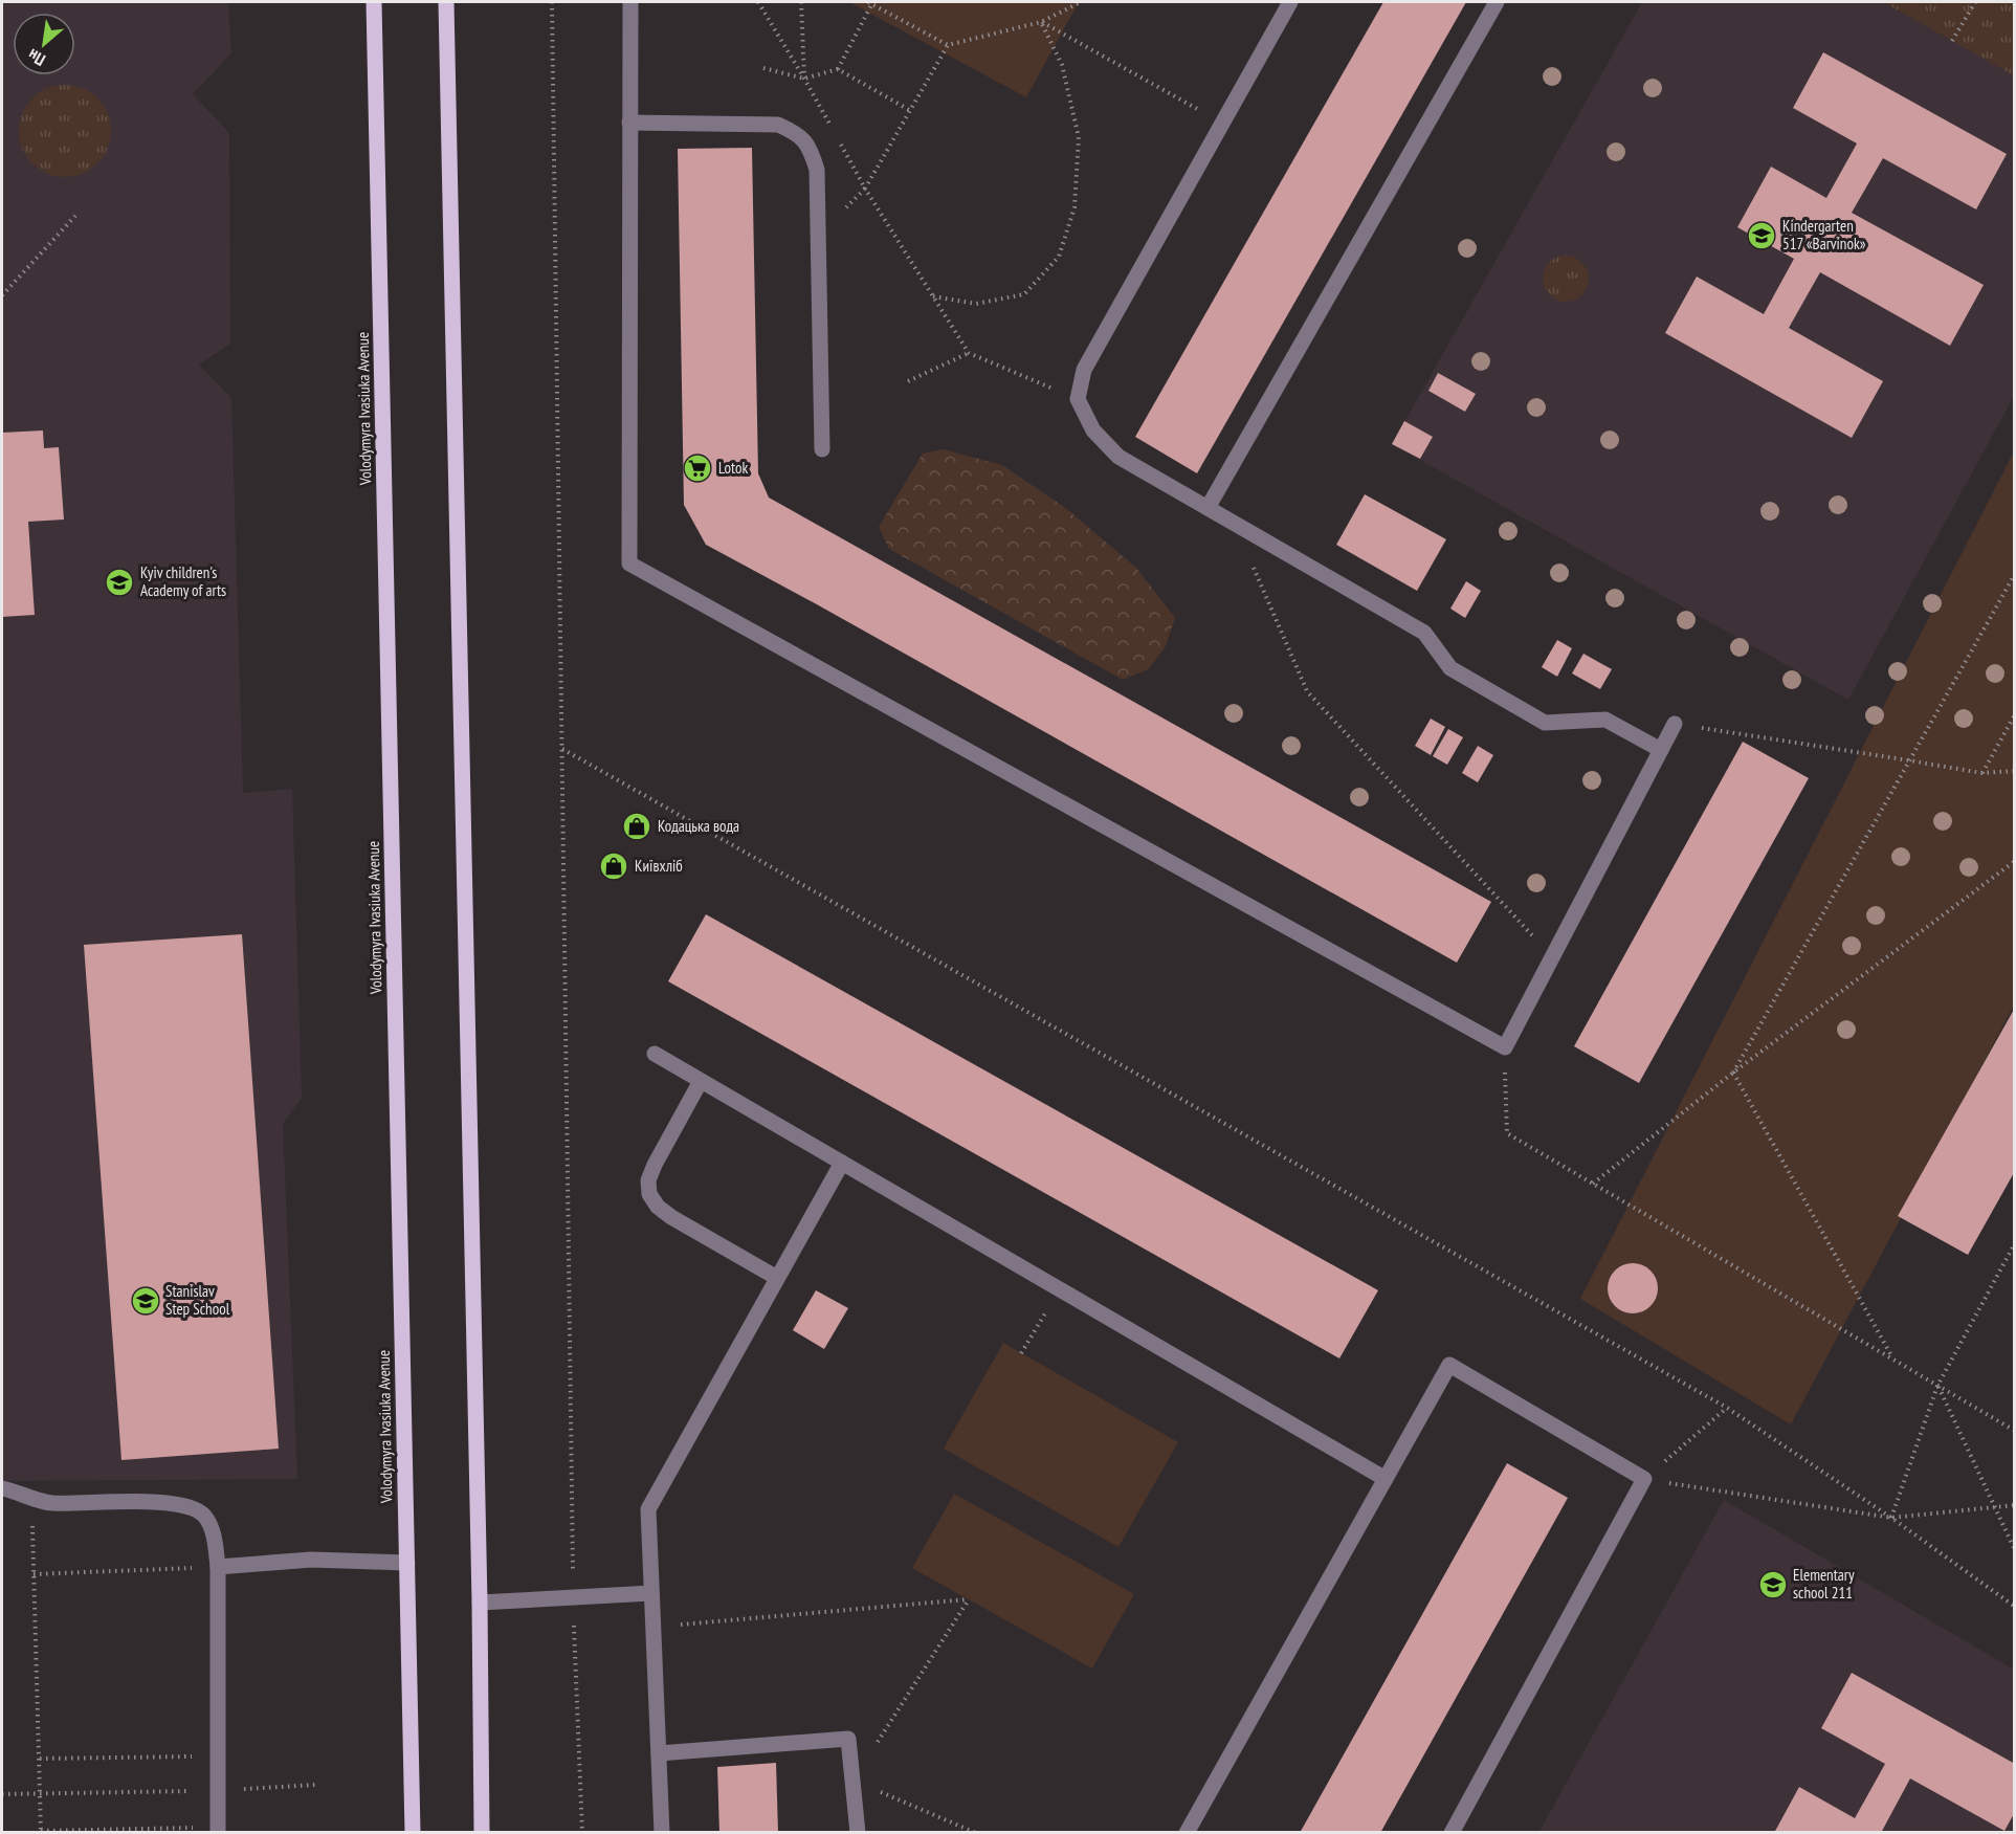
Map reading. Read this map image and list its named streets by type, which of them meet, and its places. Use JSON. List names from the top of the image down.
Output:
{
  "streets": {
    "main road": ["Volodymyra Ivasiuka Avenue"]
  },
  "places": {
    "school or university": [
      "Kindergarten 517 «Barvinok»",
      "Kyiv children's Academy of arts",
      "Stanislav Step School",
      "Elementary school 211"
    ],
    "supermarket": ["Lotok"],
    "shop": ["Кодацька вода", "Київхліб"]
  },
  "north": "bottom left"
}
